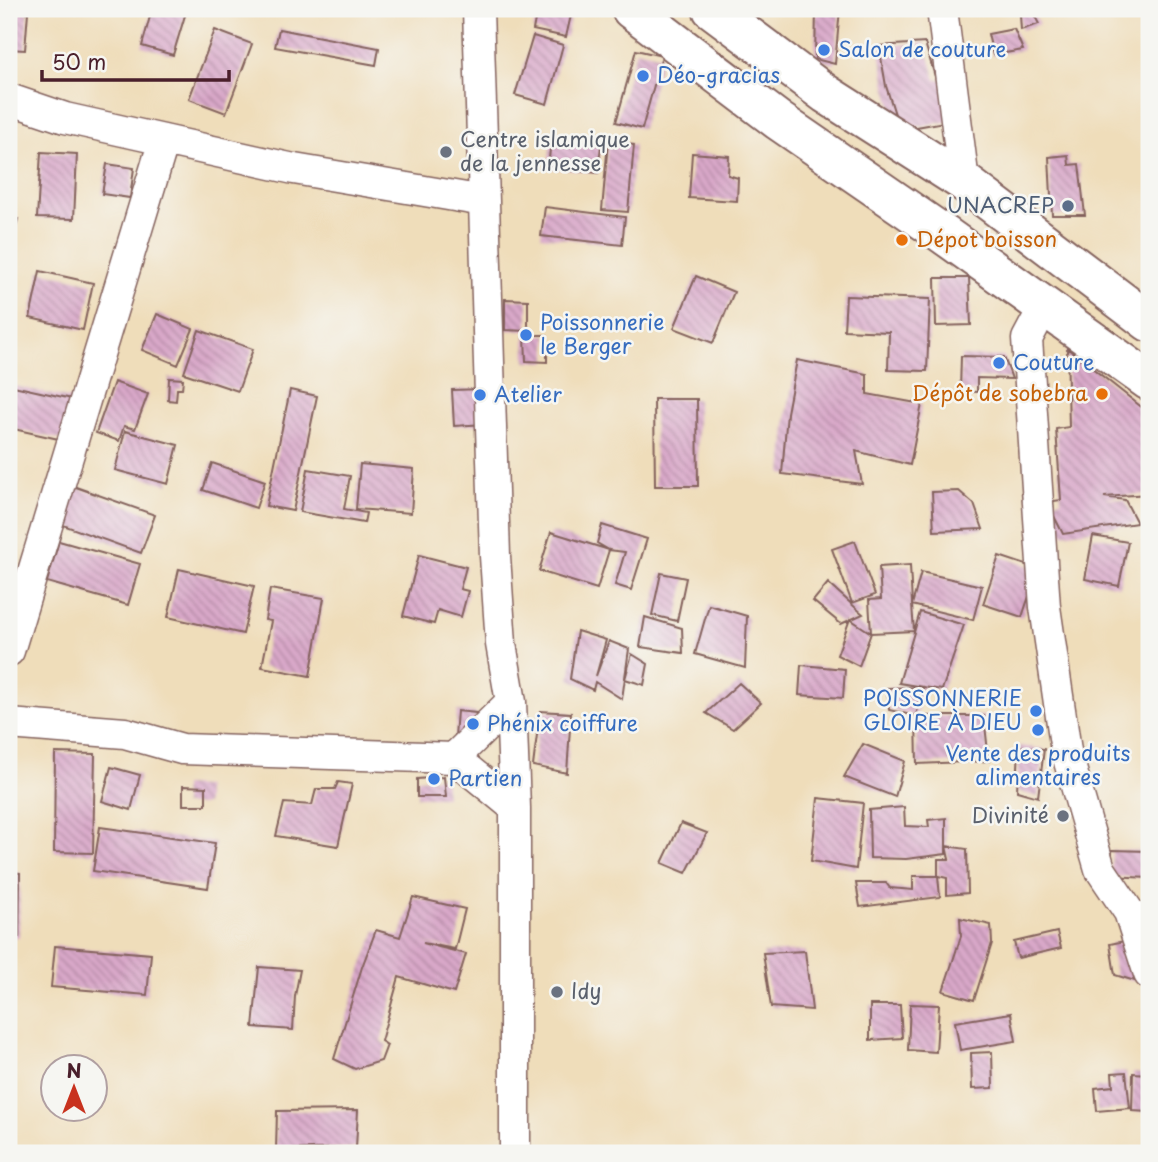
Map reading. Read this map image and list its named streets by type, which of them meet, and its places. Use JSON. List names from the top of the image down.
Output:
{
  "places": [
    "Salon de couture",
    "Déo-gracias",
    "Centre islamique de la jennesse",
    "UNACREP",
    "Dépot boisson",
    "Poissonnerie le Berger",
    "Couture",
    "Dépôt de sobebra",
    "Atelier",
    "POISSONNERIE GLOIRE À DIEU",
    "Phénix coiffure",
    "Vente des produits alimentaires",
    "Partien",
    "Divinité",
    "Idy"
  ],
  "scale_bar": "50 m",
  "north": "top"
}
